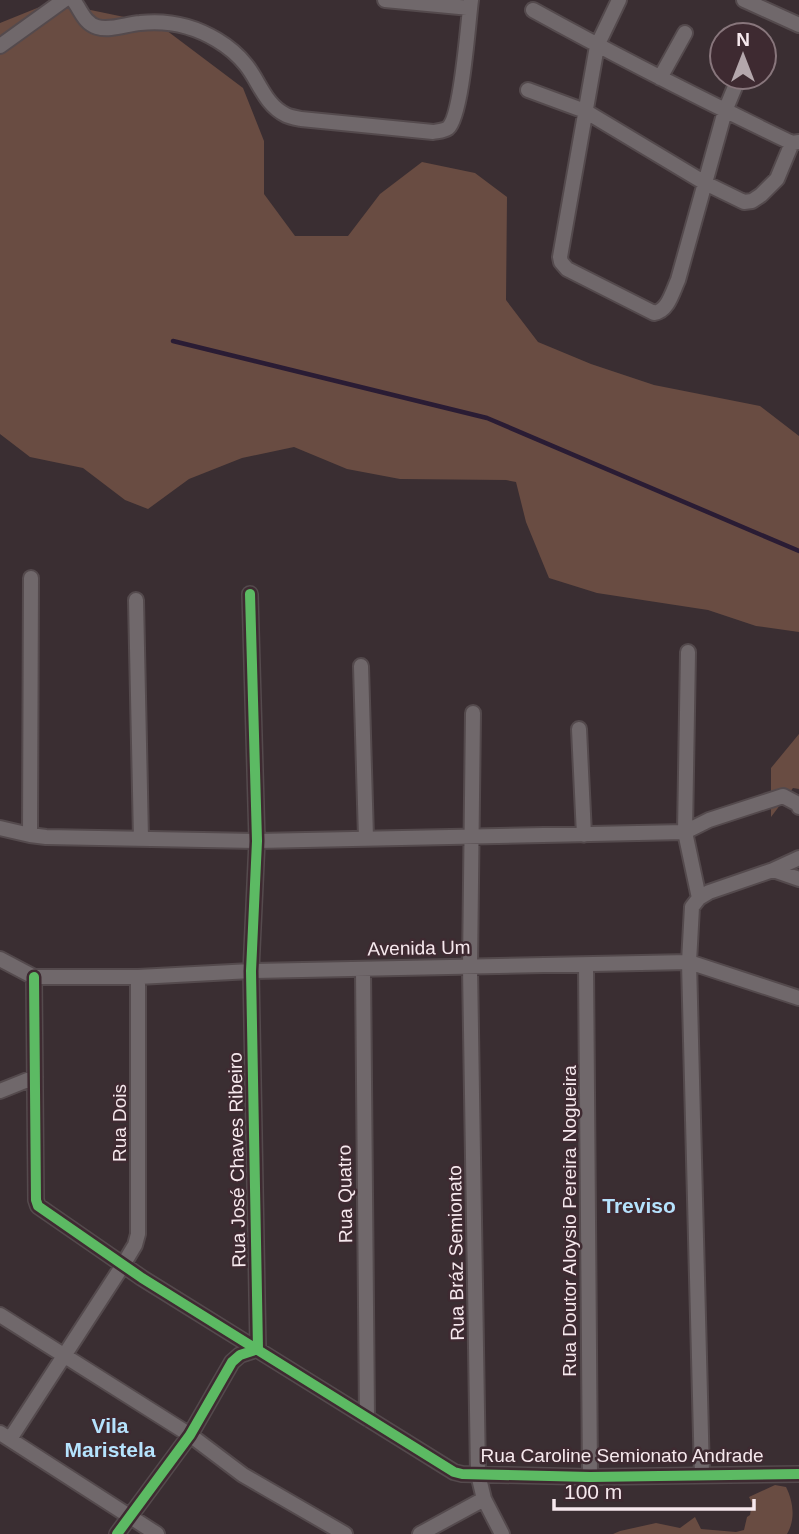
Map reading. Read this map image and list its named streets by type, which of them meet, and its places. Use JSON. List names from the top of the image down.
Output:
{
  "streets": {
    "street": [
      "Avenida Um",
      "Rua Dois",
      "Rua José Chaves Ribeiro",
      "Rua Quatro",
      "Rua Doutor Aloysio Pereira Nogueira",
      "Rua Bráz Semionato",
      "Rua Caroline Semionato Andrade"
    ]
  },
  "crossings": [
    ["Avenida Um", "Rua Dois"],
    ["Avenida Um", "Rua José Chaves Ribeiro"],
    ["Avenida Um", "Rua Quatro"],
    ["Avenida Um", "Rua Doutor Aloysio Pereira Nogueira"],
    ["Avenida Um", "Rua Bráz Semionato"],
    ["Avenida Um", "Rua Caroline Semionato Andrade"],
    ["Rua Dois", "Rua Caroline Semionato Andrade"],
    ["Rua José Chaves Ribeiro", "Rua Caroline Semionato Andrade"],
    ["Rua Quatro", "Rua Caroline Semionato Andrade"],
    ["Rua Doutor Aloysio Pereira Nogueira", "Rua Caroline Semionato Andrade"],
    ["Rua Bráz Semionato", "Rua Caroline Semionato Andrade"]
  ],
  "districts": ["Treviso", "Vila Maristela"],
  "scale_bar": "100 m",
  "north": "top"
}
